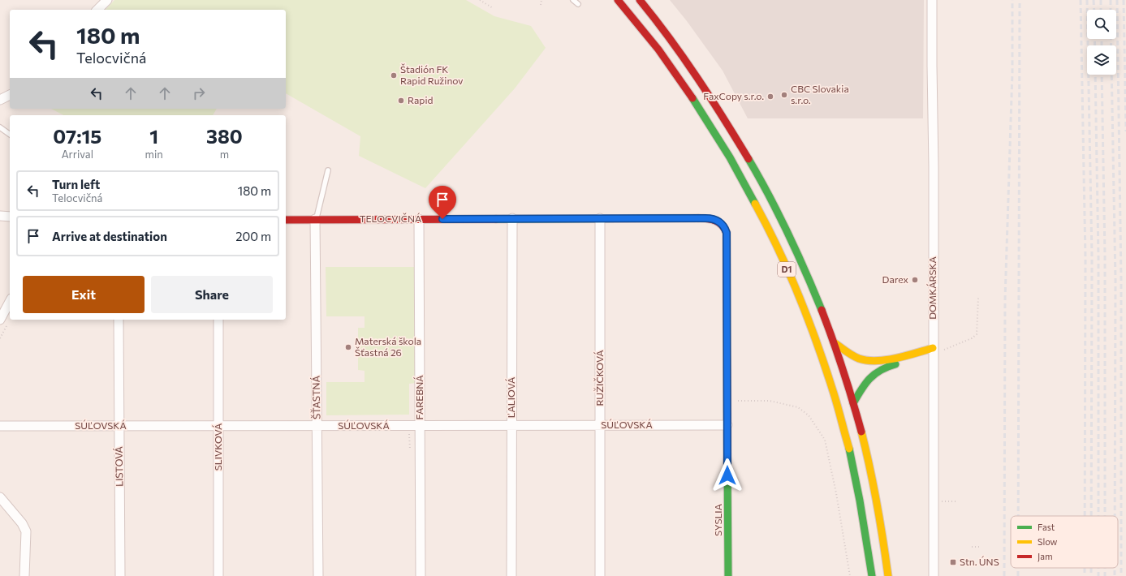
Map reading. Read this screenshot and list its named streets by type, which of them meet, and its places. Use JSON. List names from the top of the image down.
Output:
{
  "streets": {
    "main road": ["TELOCVIČNÁ", "D1", "SYSLIA"],
    "street": [
      "DOMKÁRSKA",
      "RUŽIČKOVÁ",
      "ŠŤASTNÁ",
      "FAREBNÁ",
      "ĽALIOVÁ",
      "SÚĽOVSKÁ",
      "SLIVKOVÁ",
      "LISTOVÁ"
    ]
  },
  "crossings": [
    ["TELOCVIČNÁ", "RUŽIČKOVÁ"],
    ["TELOCVIČNÁ", "ŠŤASTNÁ"],
    ["TELOCVIČNÁ", "FAREBNÁ"],
    ["TELOCVIČNÁ", "ĽALIOVÁ"],
    ["TELOCVIČNÁ", "SYSLIA"],
    ["RUŽIČKOVÁ", "SÚĽOVSKÁ"],
    ["ŠŤASTNÁ", "SÚĽOVSKÁ"],
    ["FAREBNÁ", "SÚĽOVSKÁ"],
    ["ĽALIOVÁ", "SÚĽOVSKÁ"],
    ["SÚĽOVSKÁ", "SLIVKOVÁ"],
    ["SÚĽOVSKÁ", "LISTOVÁ"],
    ["SÚĽOVSKÁ", "SYSLIA"]
  ],
  "places": {
    "other": [
      "Štadión FK Rapid Ružinov",
      "CBC Slovakia s.r.o.",
      "FaxCopy s.r.o.",
      "Rapid",
      "Darex",
      "Materská škola Šťastná 26"
    ],
    "transit": ["Stn. ÚNS"]
  },
  "legend": ["Fast", "Slow", "Jam"],
  "page": {
    "turn": ["180 m", "Telocvičná"],
    "eta": [
      "07:15",
      "Arrival",
      "1",
      "min",
      "380",
      "m"
    ],
    "list": [
      {
        "name": "Turn left",
        "note": "Telocvičná",
        "value": "180 m"
      },
      {
        "name": "Arrive at destination",
        "value": "200 m"
      }
    ],
    "buttons": ["Exit", "Share"]
  }
}
